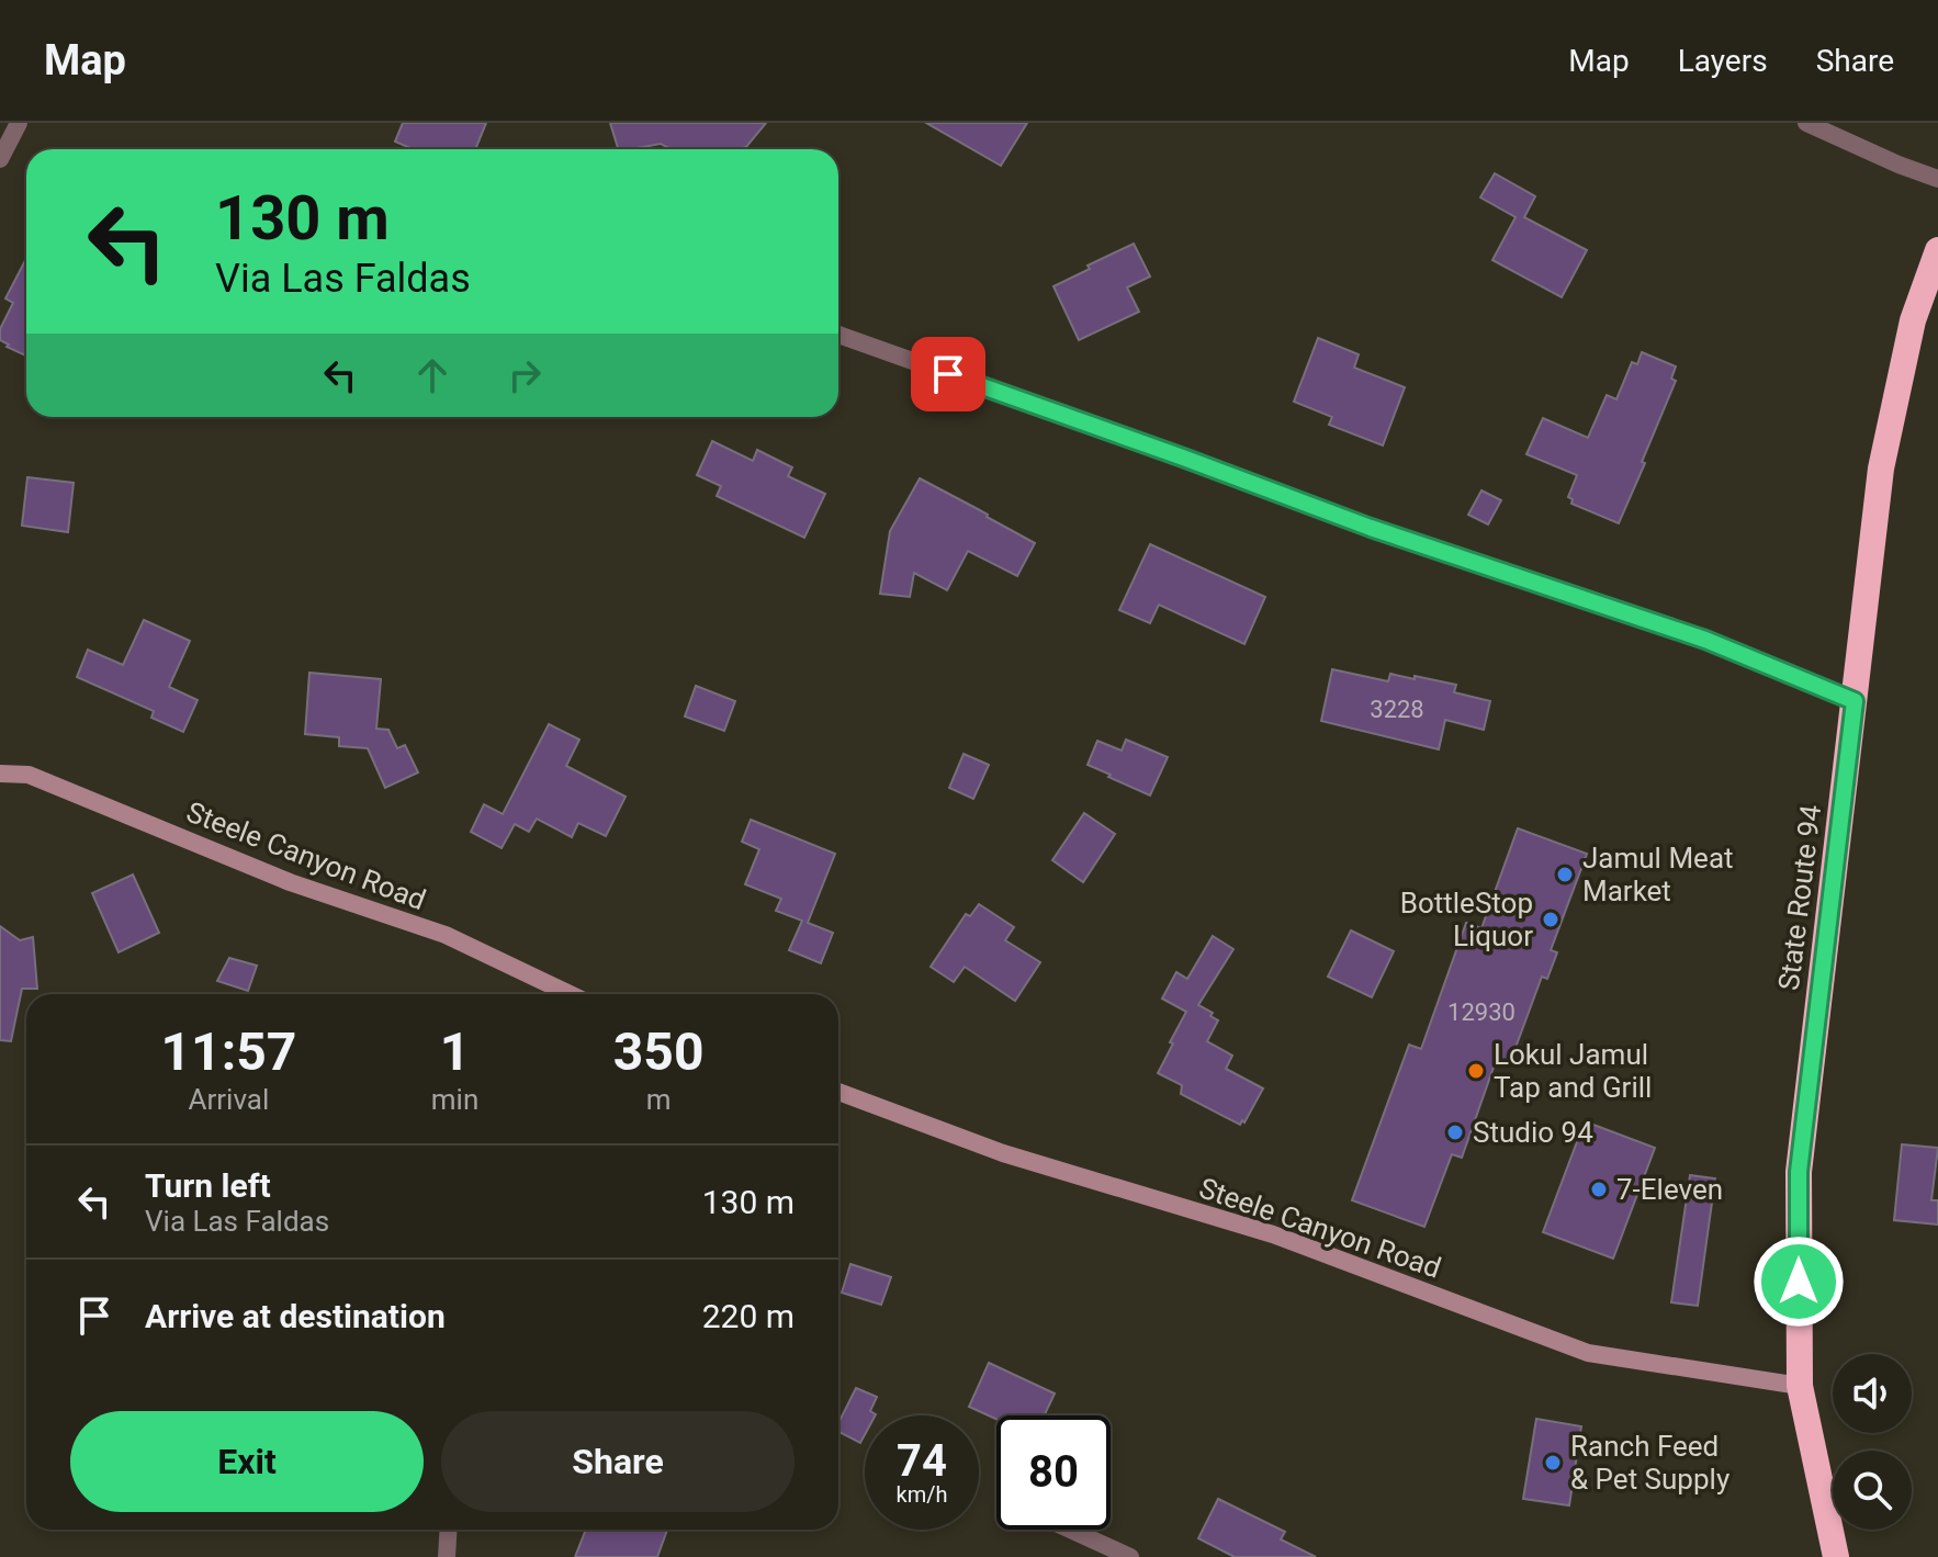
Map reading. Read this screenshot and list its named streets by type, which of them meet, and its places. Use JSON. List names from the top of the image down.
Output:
{
  "streets": {
    "highway": ["State Route 94"],
    "street": ["Steele Canyon Road"]
  },
  "crossings": [
    ["Steele Canyon Road", "State Route 94"]
  ],
  "places": [
    "Jamul Meat Market",
    "BottleStop Liquor",
    "Lokul Jamul Tap and Grill",
    "Studio 94",
    "7-Eleven",
    "Ranch Feed & Pet Supply"
  ],
  "house_numbers": ["3228", "12930"],
  "page": {
    "header": "Map",
    "nav": ["Map", "Layers", "Share"],
    "turn": ["130 m", "Via Las Faldas"],
    "eta": [
      "11:57",
      "Arrival",
      "1",
      "min",
      "350",
      "m"
    ],
    "list": [
      {
        "name": "Turn left",
        "note": "Via Las Faldas",
        "value": "130 m"
      },
      {
        "name": "Arrive at destination",
        "value": "220 m"
      }
    ],
    "buttons": ["Exit", "Share"],
    "speed": "74 km/h",
    "limit": "80"
  }
}
